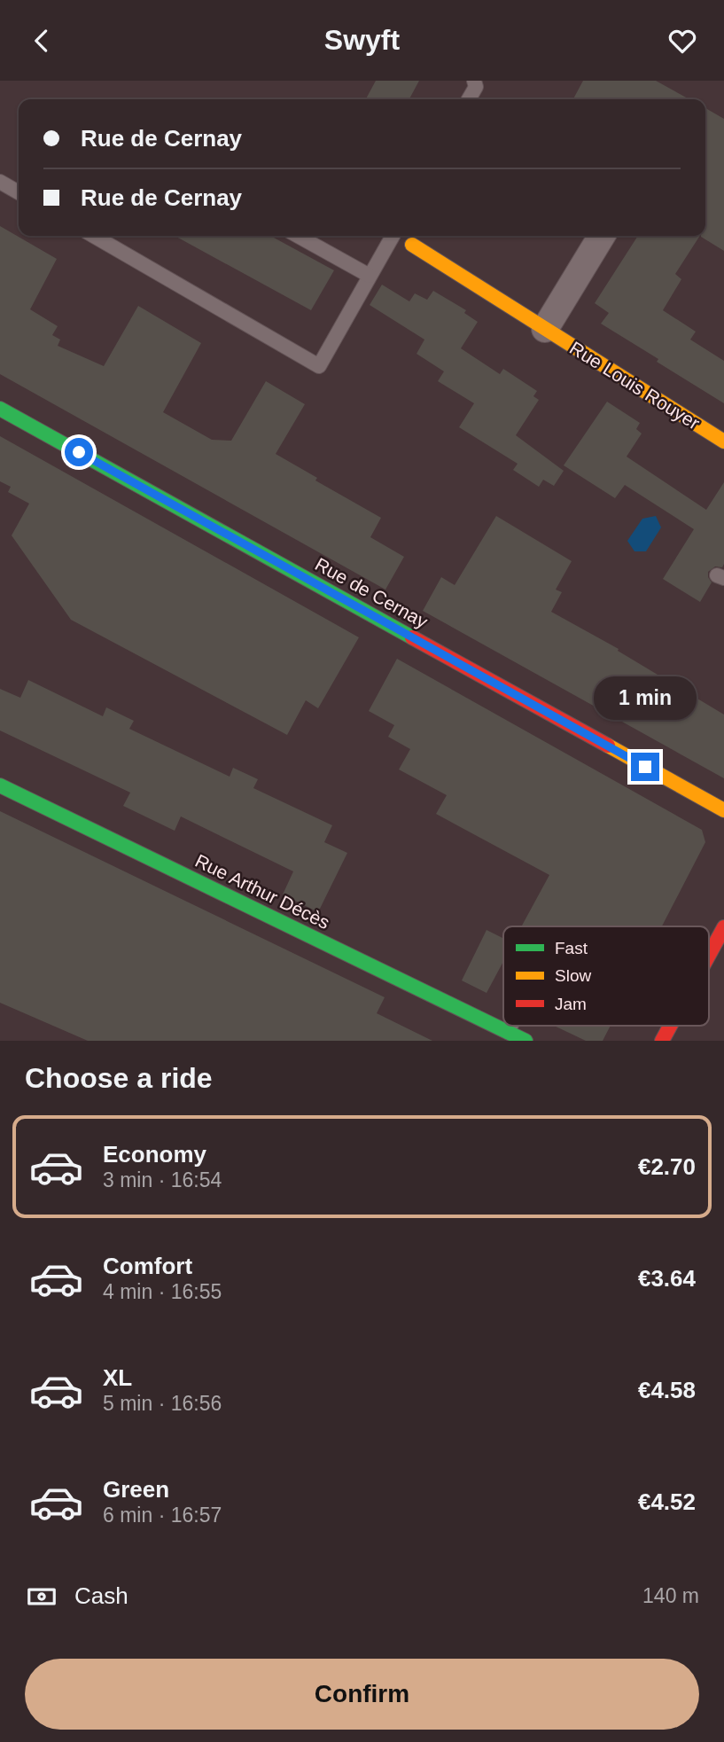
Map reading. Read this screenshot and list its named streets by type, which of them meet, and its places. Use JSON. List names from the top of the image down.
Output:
{
  "streets": {
    "street": ["Rue Louis Rouyer", "Rue de Cernay", "Rue Arthur Décès"]
  },
  "legend": ["Fast", "Slow", "Jam"],
  "page": {
    "header": "Swyft",
    "banner": ["Rue de Cernay", "Rue de Cernay"],
    "bubble": "1 min",
    "heading": "Choose a ride",
    "list": [
      {
        "name": "Economy",
        "note": "3 min · 16:54",
        "value": "€2.70"
      },
      {
        "name": "Comfort",
        "note": "4 min · 16:55",
        "value": "€3.64"
      },
      {
        "name": "XL",
        "note": "5 min · 16:56",
        "value": "€4.58"
      },
      {
        "name": "Green",
        "note": "6 min · 16:57",
        "value": "€4.52"
      }
    ],
    "pay": ["Cash", "140 m"],
    "buttons": "Confirm"
  }
}
